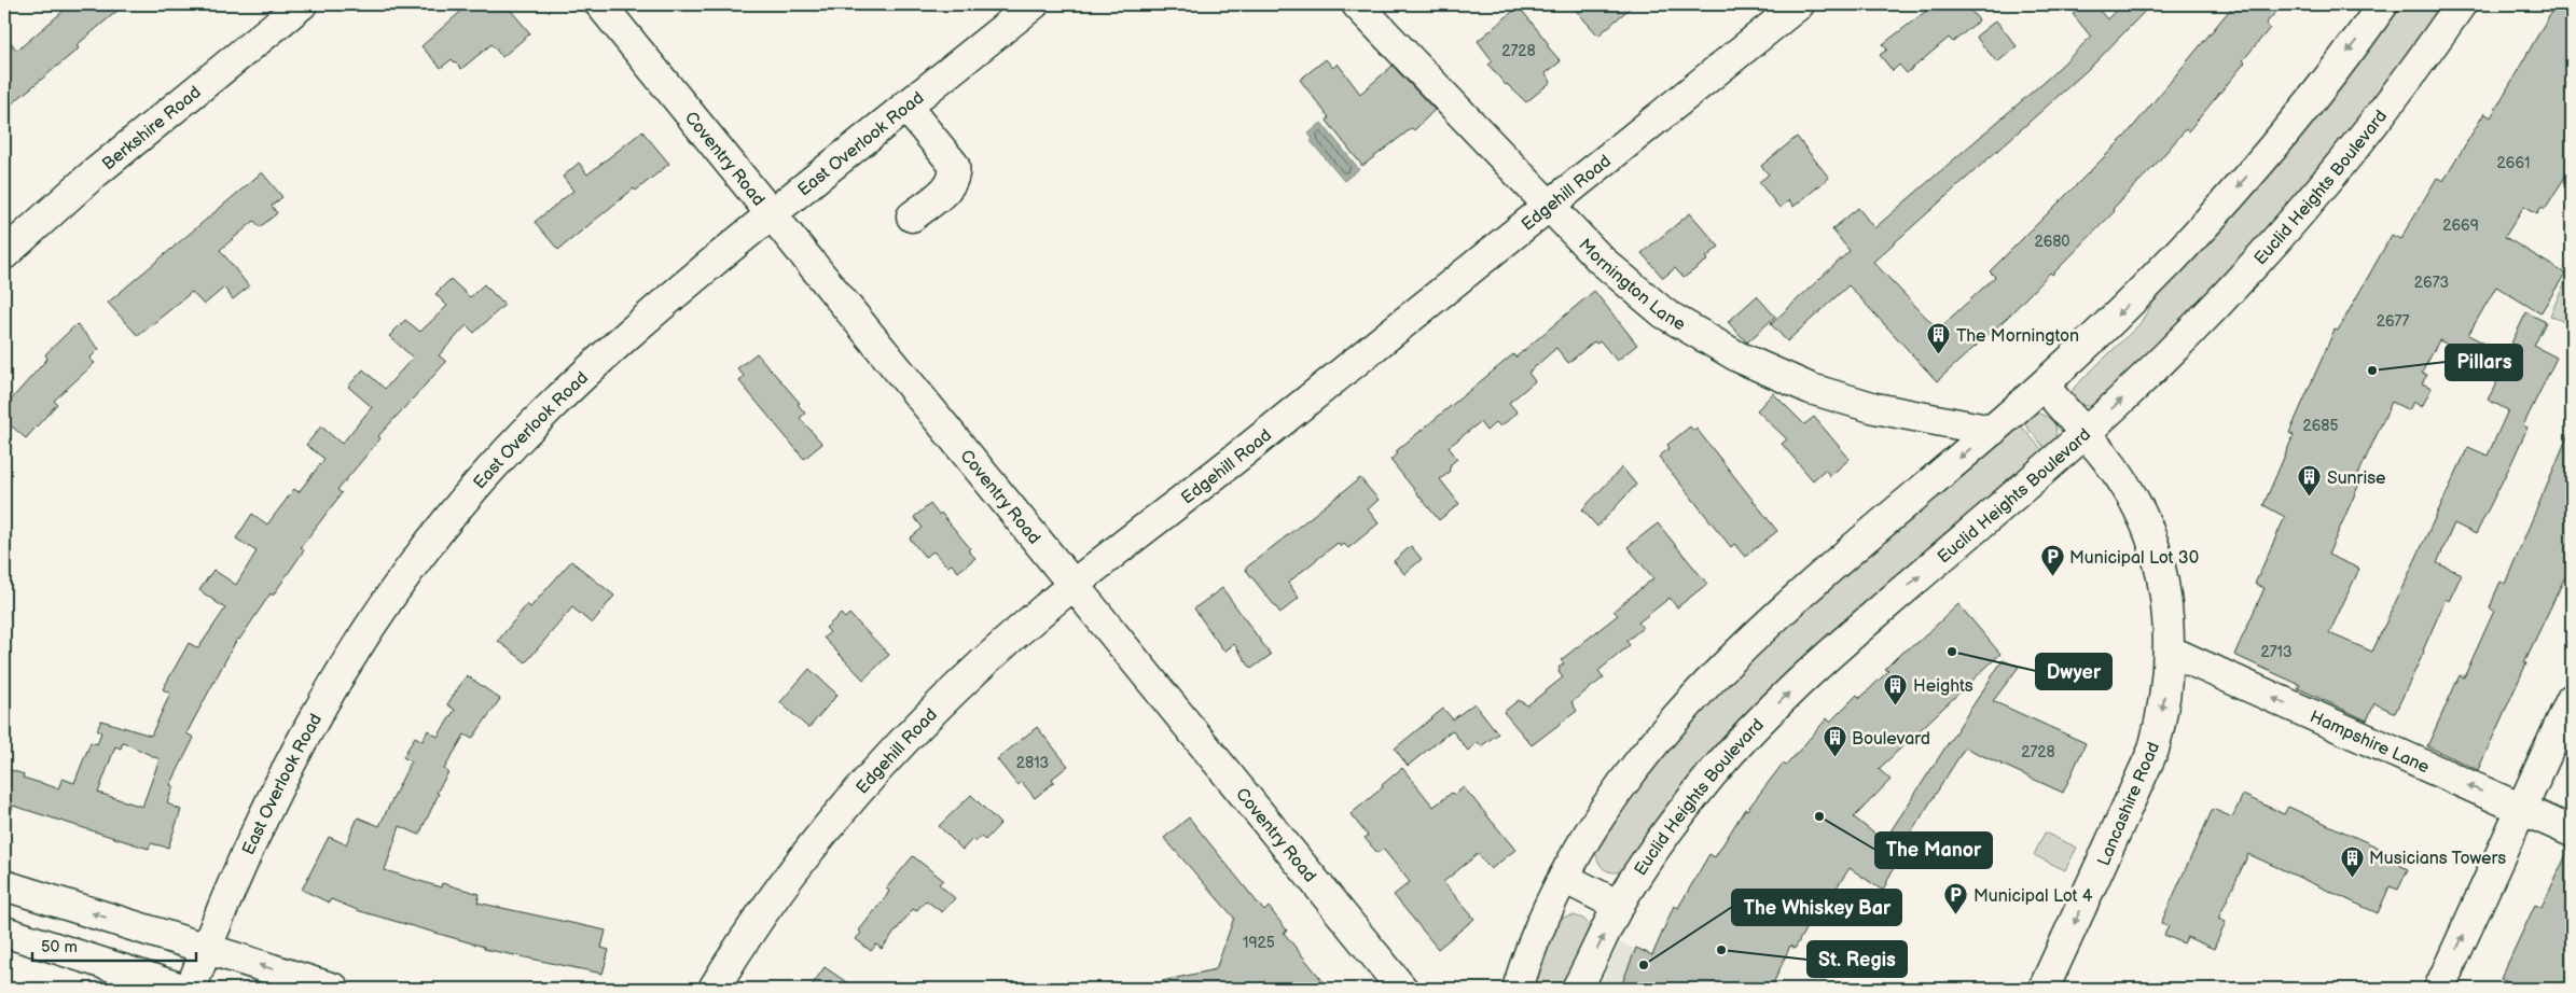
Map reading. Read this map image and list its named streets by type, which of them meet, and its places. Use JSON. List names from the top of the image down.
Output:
{
  "streets": {
    "street": [
      "Berkshire Road",
      "East Overlook Road",
      "Coventry Road",
      "Euclid Heights Boulevard",
      "Edgehill Road",
      "Mornington Lane",
      "Hampshire Lane",
      "Lancashire Road"
    ]
  },
  "crossings": [
    ["East Overlook Road", "Coventry Road"],
    ["Coventry Road", "Edgehill Road"],
    ["Euclid Heights Boulevard", "Lancashire Road"],
    ["Edgehill Road", "Mornington Lane"],
    ["Hampshire Lane", "Lancashire Road"]
  ],
  "one_way": ["Hampshire Lane", "Lancashire Road"],
  "places": {
    "building": [
      "The Mornington",
      "Sunrise",
      "Heights",
      "Boulevard",
      "Musicians Towers"
    ],
    "other": [
      "Pillars",
      "Dwyer",
      "The Manor",
      "St. Regis",
      "The Whiskey Bar"
    ],
    "parking": ["Municipal Lot 30", "Municipal Lot 4"]
  },
  "house_numbers": [
    "2728",
    "2661",
    "2669",
    "2680",
    "2673",
    "2677",
    "2685",
    "2713",
    "2728",
    "2813",
    "1925"
  ],
  "scale_bar": "50 m"
}
